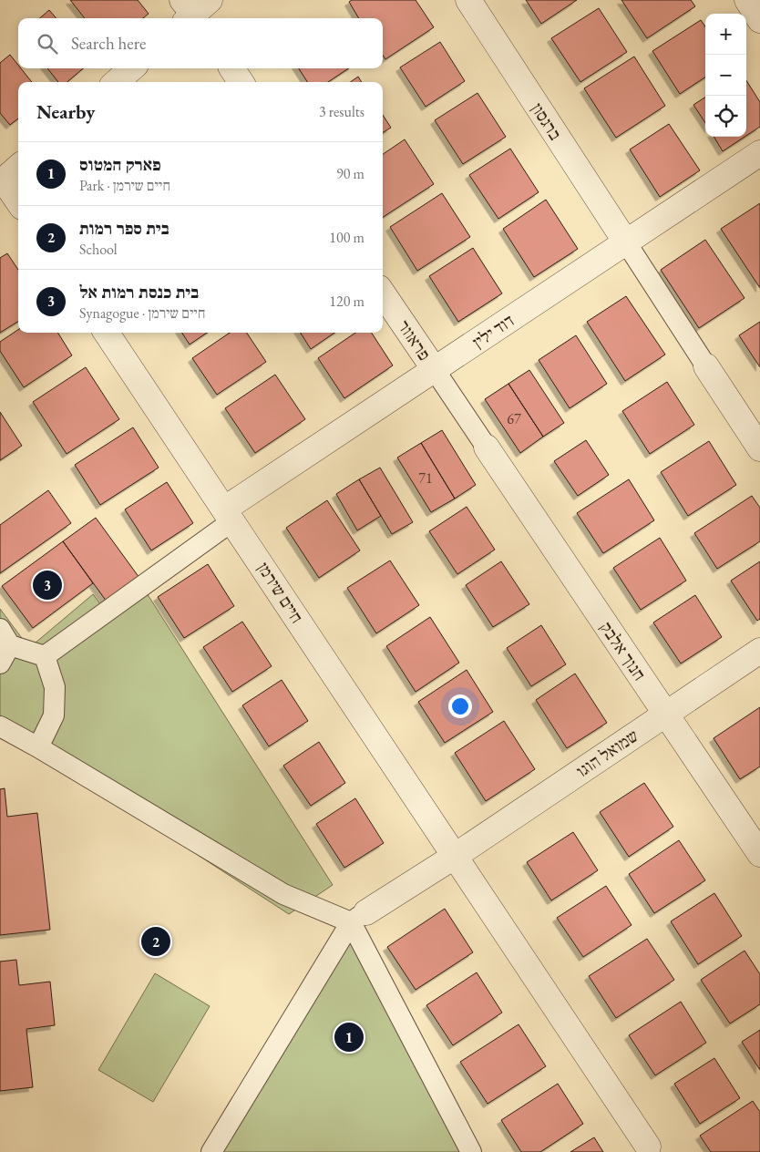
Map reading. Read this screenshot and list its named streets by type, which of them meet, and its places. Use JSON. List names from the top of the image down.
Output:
{
  "streets": {
    "street": [
      "ברגסון",
      "דוד ילין",
      "פראוור",
      "חיים שירמן",
      "חנוך אלבק",
      "שמואל הוגו"
    ]
  },
  "crossings": [
    ["ברגסון", "דוד ילין"],
    ["דוד ילין", "פראוור"],
    ["דוד ילין", "חיים שירמן"],
    ["חיים שירמן", "שמואל הוגו"],
    ["חנוך אלבק", "שמואל הוגו"]
  ],
  "house_numbers": ["67", "71"],
  "page": {
    "map_buttons": ["+", "−"],
    "search": "Search here",
    "heading": ["Nearby", "3 results"],
    "list": [
      {
        "mark": "1",
        "name": "פארק המטוס",
        "note": "Park · חיים שירמן",
        "value": "90 m"
      },
      {
        "mark": "2",
        "name": "בית ספר רמות",
        "note": "School",
        "value": "100 m"
      },
      {
        "mark": "3",
        "name": "בית כנסת רמות אל",
        "note": "Synagogue · חיים שירמן",
        "value": "120 m"
      }
    ],
    "pins": ["3", "2", "1"]
  }
}
